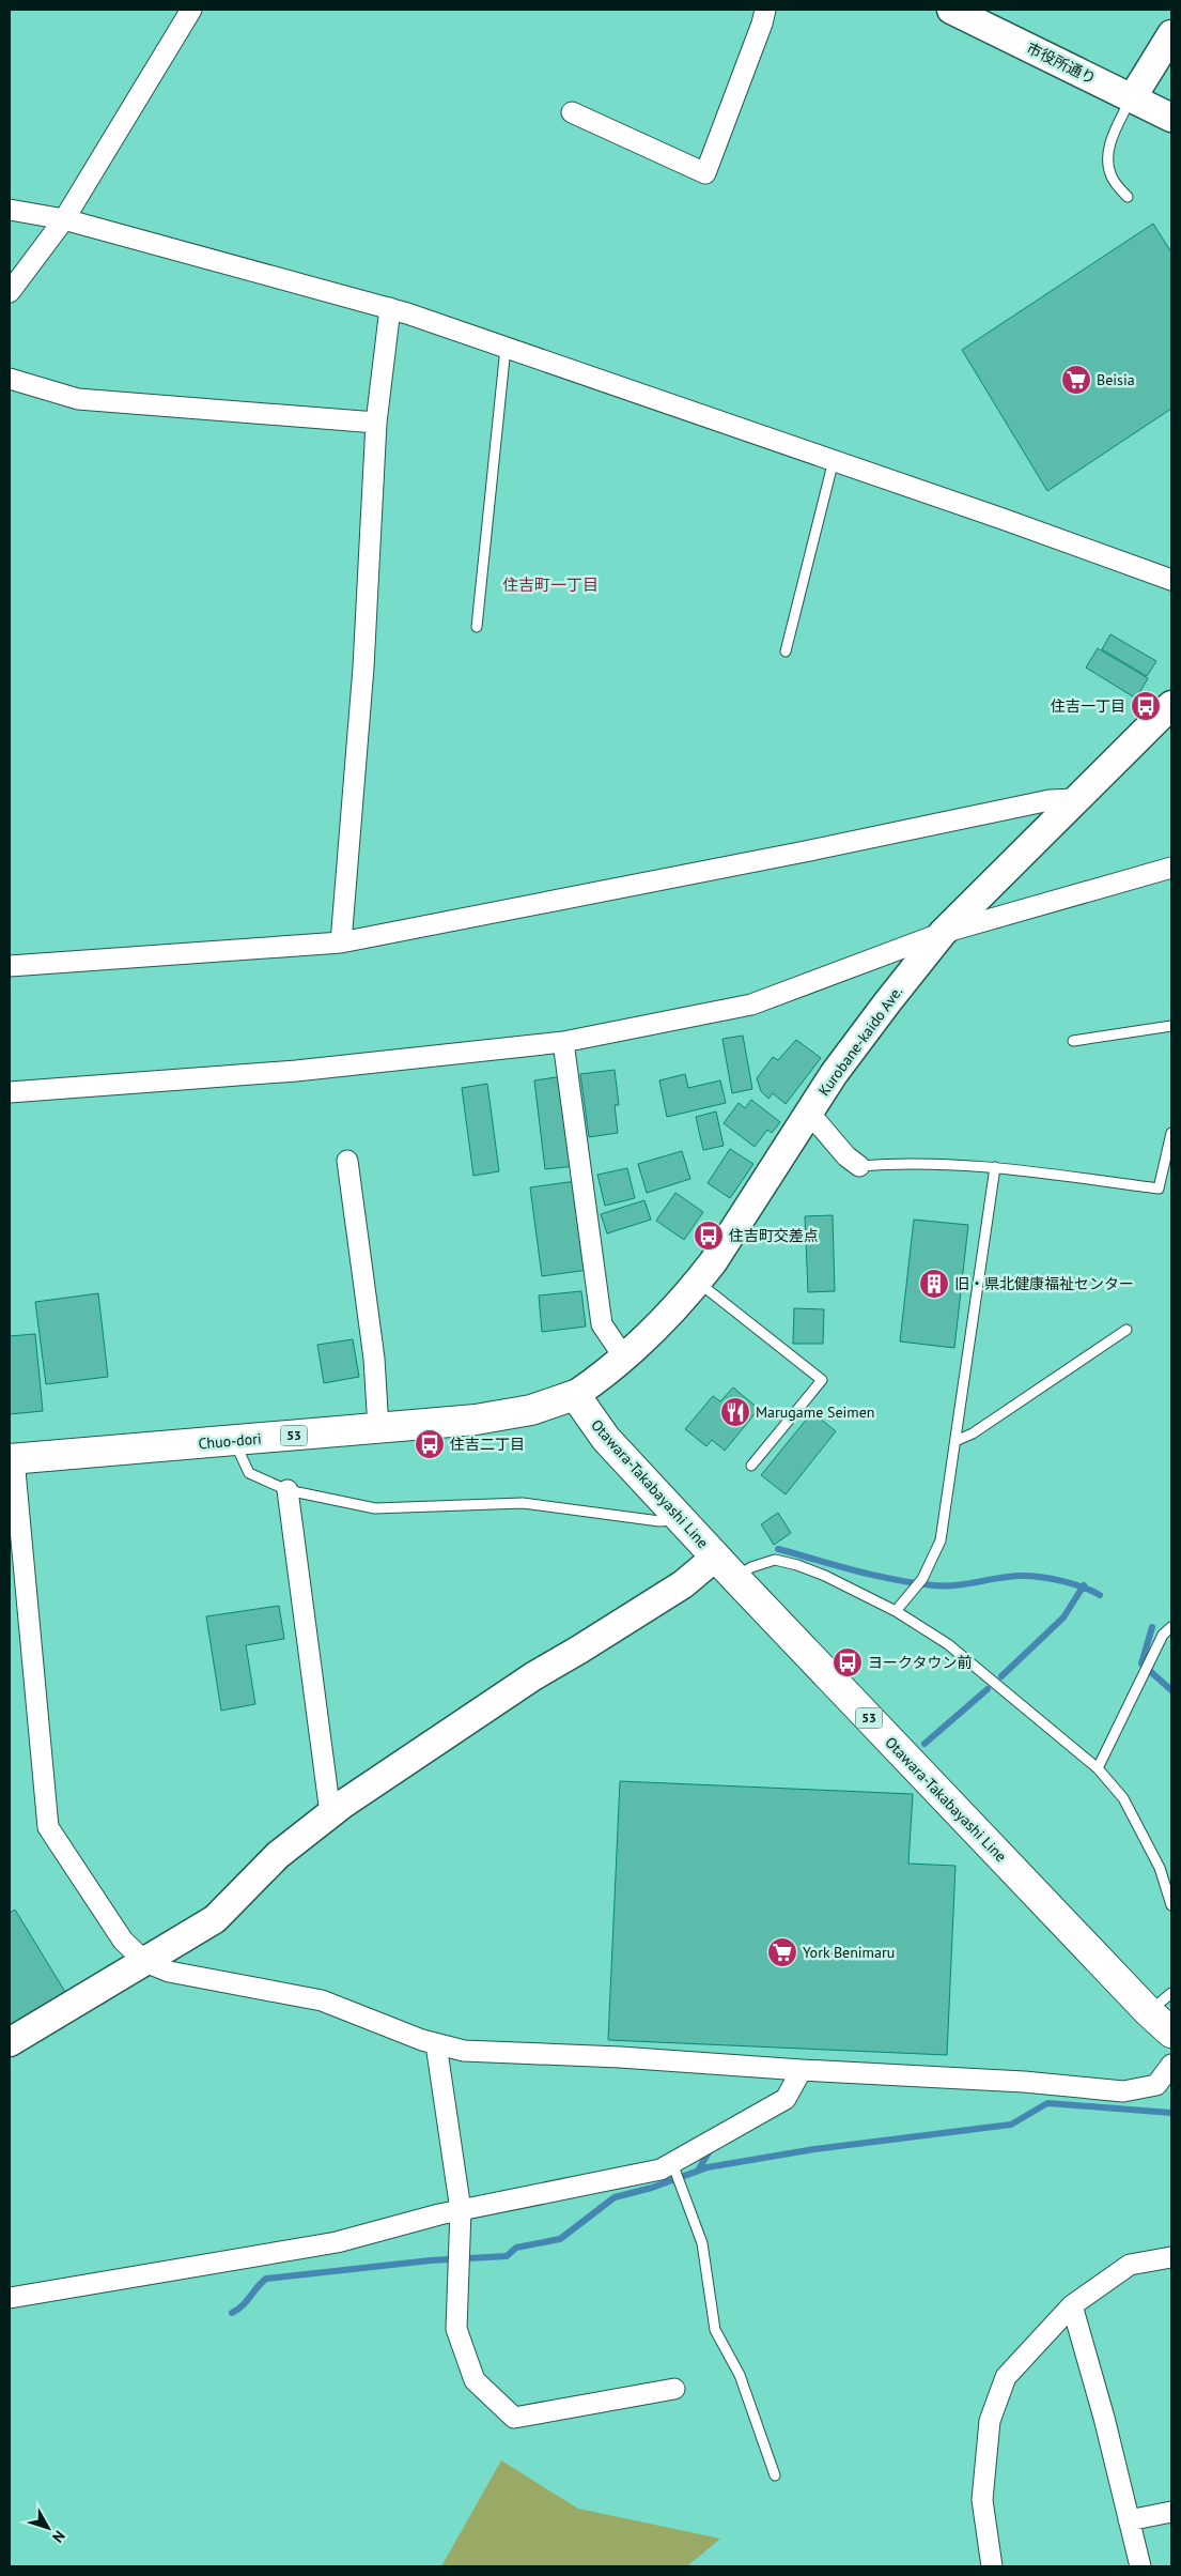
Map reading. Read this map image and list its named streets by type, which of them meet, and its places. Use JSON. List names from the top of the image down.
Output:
{
  "streets": {
    "main road": ["53", "Chuo-dori", "Otawara-Takabayashi Line"],
    "street": ["市役所通り", "Kurobane-kaido Ave."]
  },
  "crossings": [
    ["Kurobane-kaido Ave.", "Chuo-dori"],
    ["Kurobane-kaido Ave.", "Otawara-Takabayashi Line"],
    ["Chuo-dori", "Otawara-Takabayashi Line"]
  ],
  "districts": ["住吉町一丁目"],
  "places": {
    "supermarket": ["Beisia", "York Benimaru"],
    "bus stop": [
      "住吉一丁目",
      "住吉町交差点",
      "住吉二丁目",
      "ヨークタウン前"
    ],
    "building": ["旧・県北健康福祉センター"],
    "restaurant": ["Marugame Seimen"]
  },
  "north": "bottom right"
}
